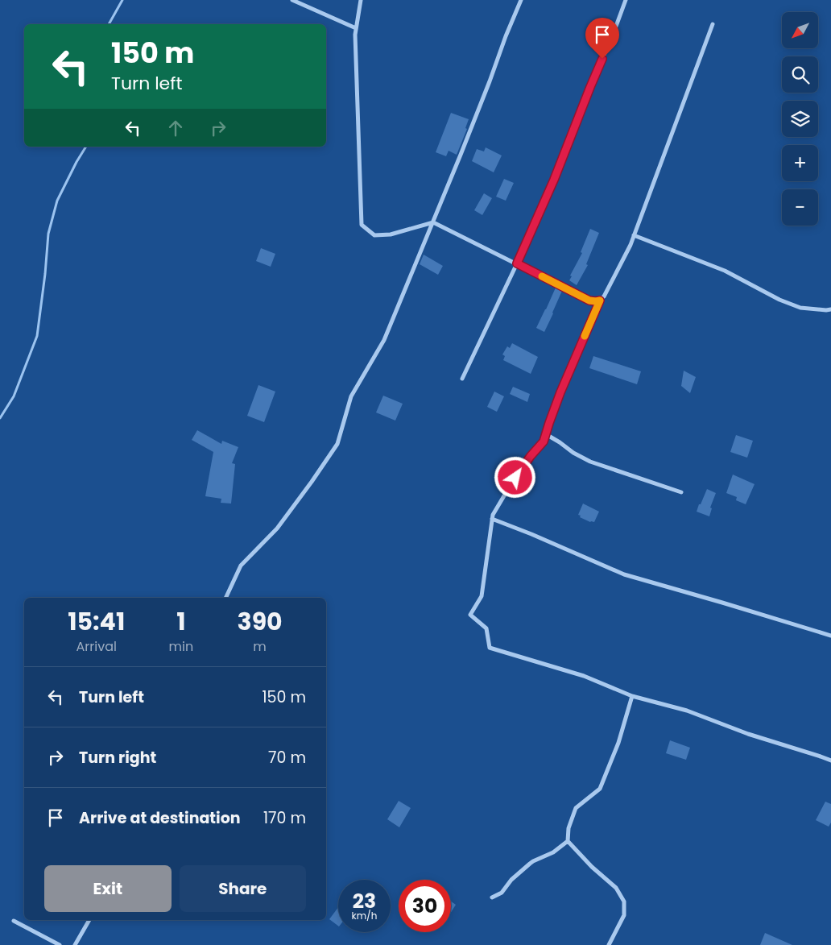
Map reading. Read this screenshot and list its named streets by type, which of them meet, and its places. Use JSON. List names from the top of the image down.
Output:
{
  "north": "bottom left",
  "page": {
    "map_buttons": ["+", "−"],
    "turn": ["150 m", "Turn left"],
    "eta": [
      "15:41",
      "Arrival",
      "1",
      "min",
      "390",
      "m"
    ],
    "list": [
      {
        "name": "Turn left",
        "value": "150 m"
      },
      {
        "name": "Turn right",
        "value": "70 m"
      },
      {
        "name": "Arrive at destination",
        "value": "170 m"
      }
    ],
    "buttons": ["Exit", "Share"],
    "speed": "23 km/h",
    "limit": "30"
  }
}
